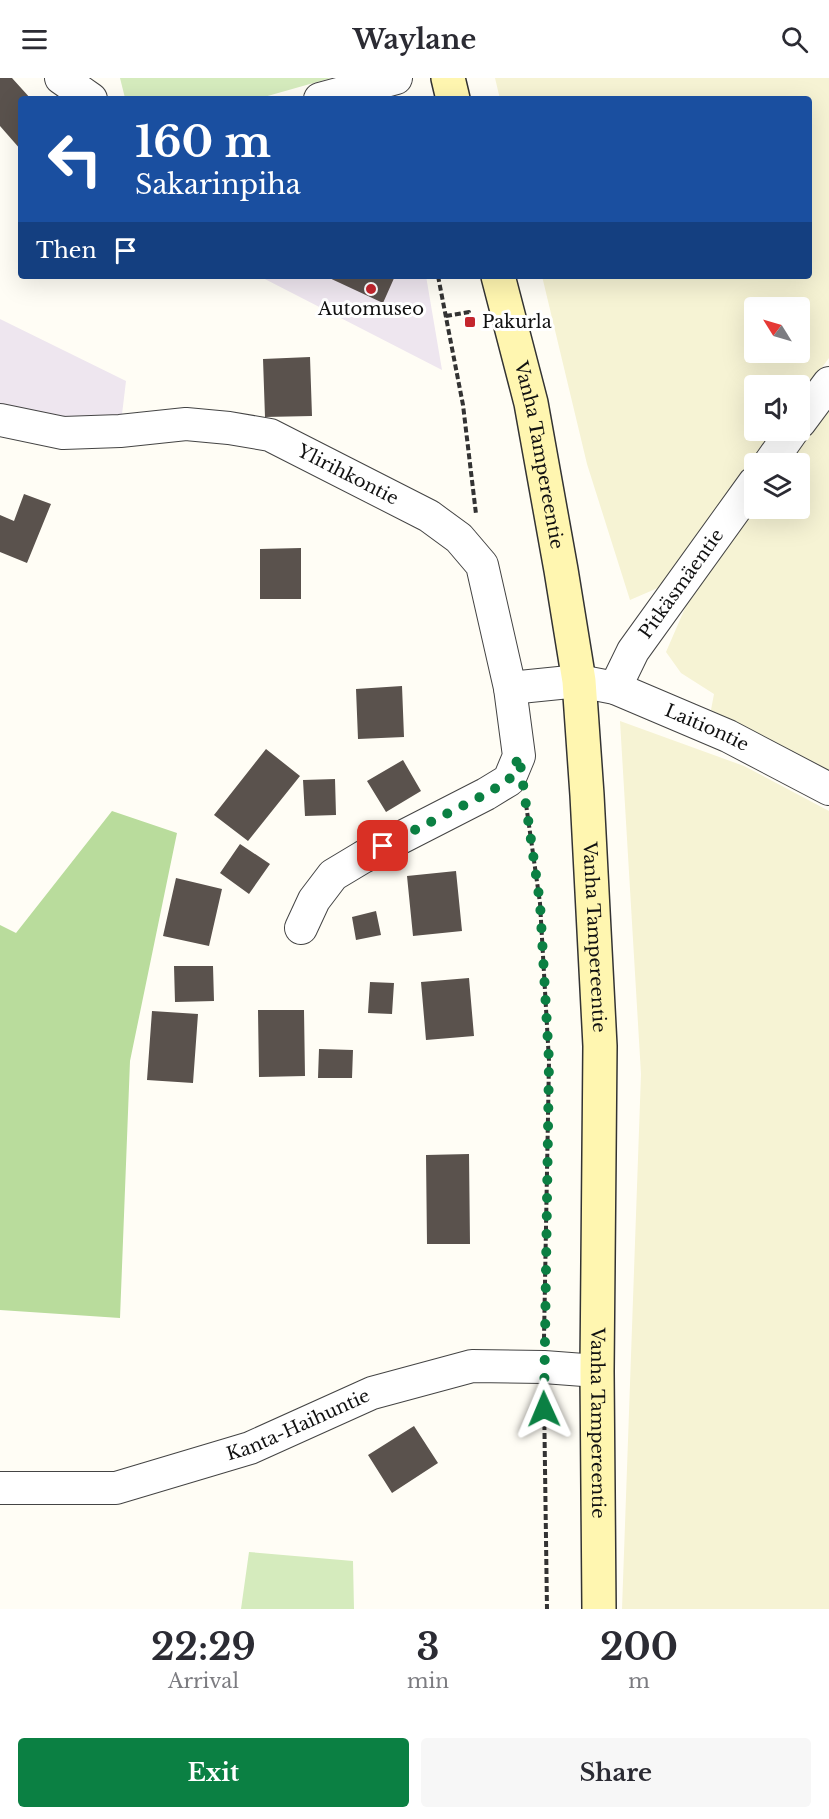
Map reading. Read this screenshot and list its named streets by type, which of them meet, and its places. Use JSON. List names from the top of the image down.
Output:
{
  "streets": {
    "main road": ["Vanha Tampereentie"],
    "street": [
      "Ylirihkontie",
      "Pitkäsmäentie",
      "Laitiontie",
      "Kanta-Haihuntie"
    ]
  },
  "crossings": [
    ["Vanha Tampereentie", "Laitiontie"],
    ["Vanha Tampereentie", "Kanta-Haihuntie"],
    ["Pitkäsmäentie", "Laitiontie"]
  ],
  "places": {
    "other": ["Automuseo"],
    "transit": ["Pakurla"]
  },
  "north": "top left",
  "page": {
    "header": "Waylane",
    "turn": ["160 m", "Sakarinpiha"],
    "then": "Then",
    "eta": [
      "22:29",
      "Arrival",
      "3",
      "min",
      "200",
      "m"
    ],
    "buttons": ["Exit", "Share"]
  }
}
